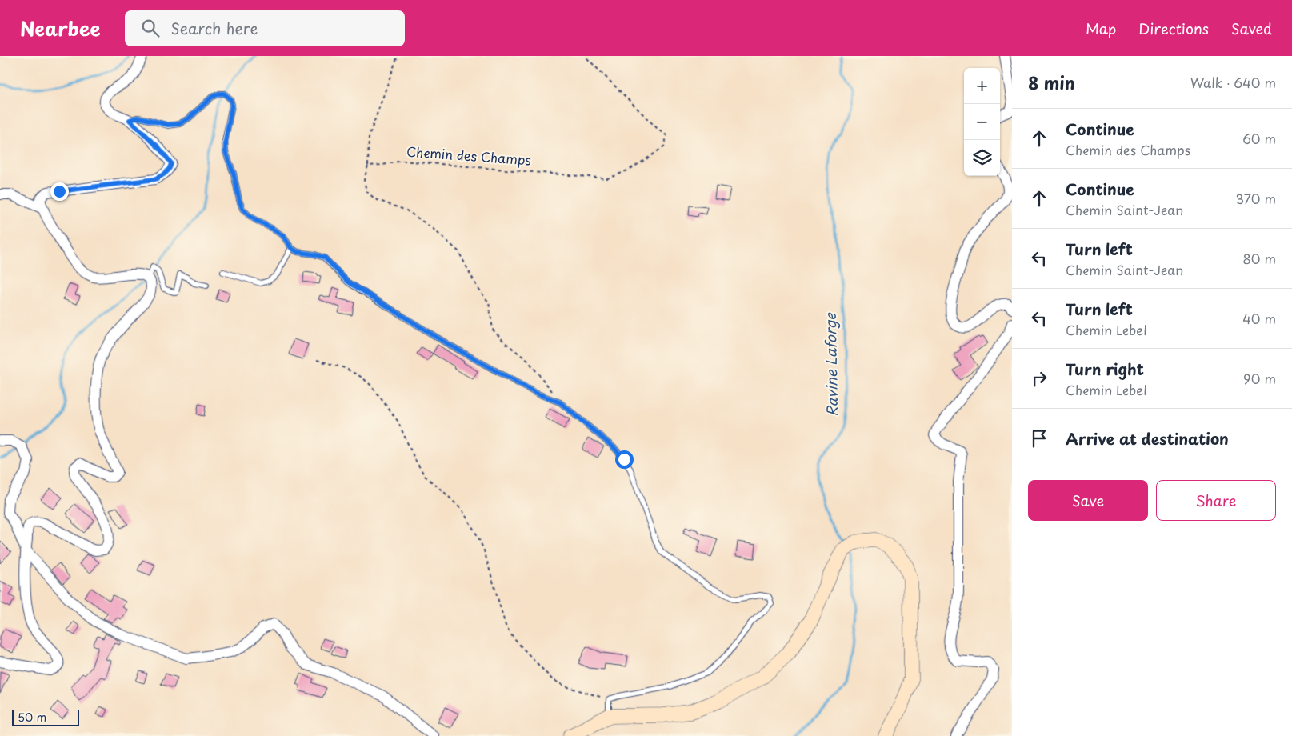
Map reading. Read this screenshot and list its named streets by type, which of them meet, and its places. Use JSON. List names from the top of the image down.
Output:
{
  "streets": {
    "path": ["Chemin des Champs"]
  },
  "water": ["Ravine Laforge"],
  "scale_bar": "50 m",
  "page": {
    "header": "Nearbee",
    "search": "Search here",
    "nav": ["Map", "Directions", "Saved"],
    "heading": ["8 min", "Walk · 640 m"],
    "map_buttons": ["+", "−"],
    "list": [
      ["Continue", "Chemin des Champs", "60 m"],
      ["Continue", "Chemin Saint-Jean", "370 m"],
      ["Turn left", "Chemin Saint-Jean", "80 m"],
      ["Turn left", "Chemin Lebel", "40 m"],
      ["Turn right", "Chemin Lebel", "90 m"],
      "Arrive at destination"
    ],
    "buttons": ["Save", "Share"],
    "scale": "50 m"
  }
}
